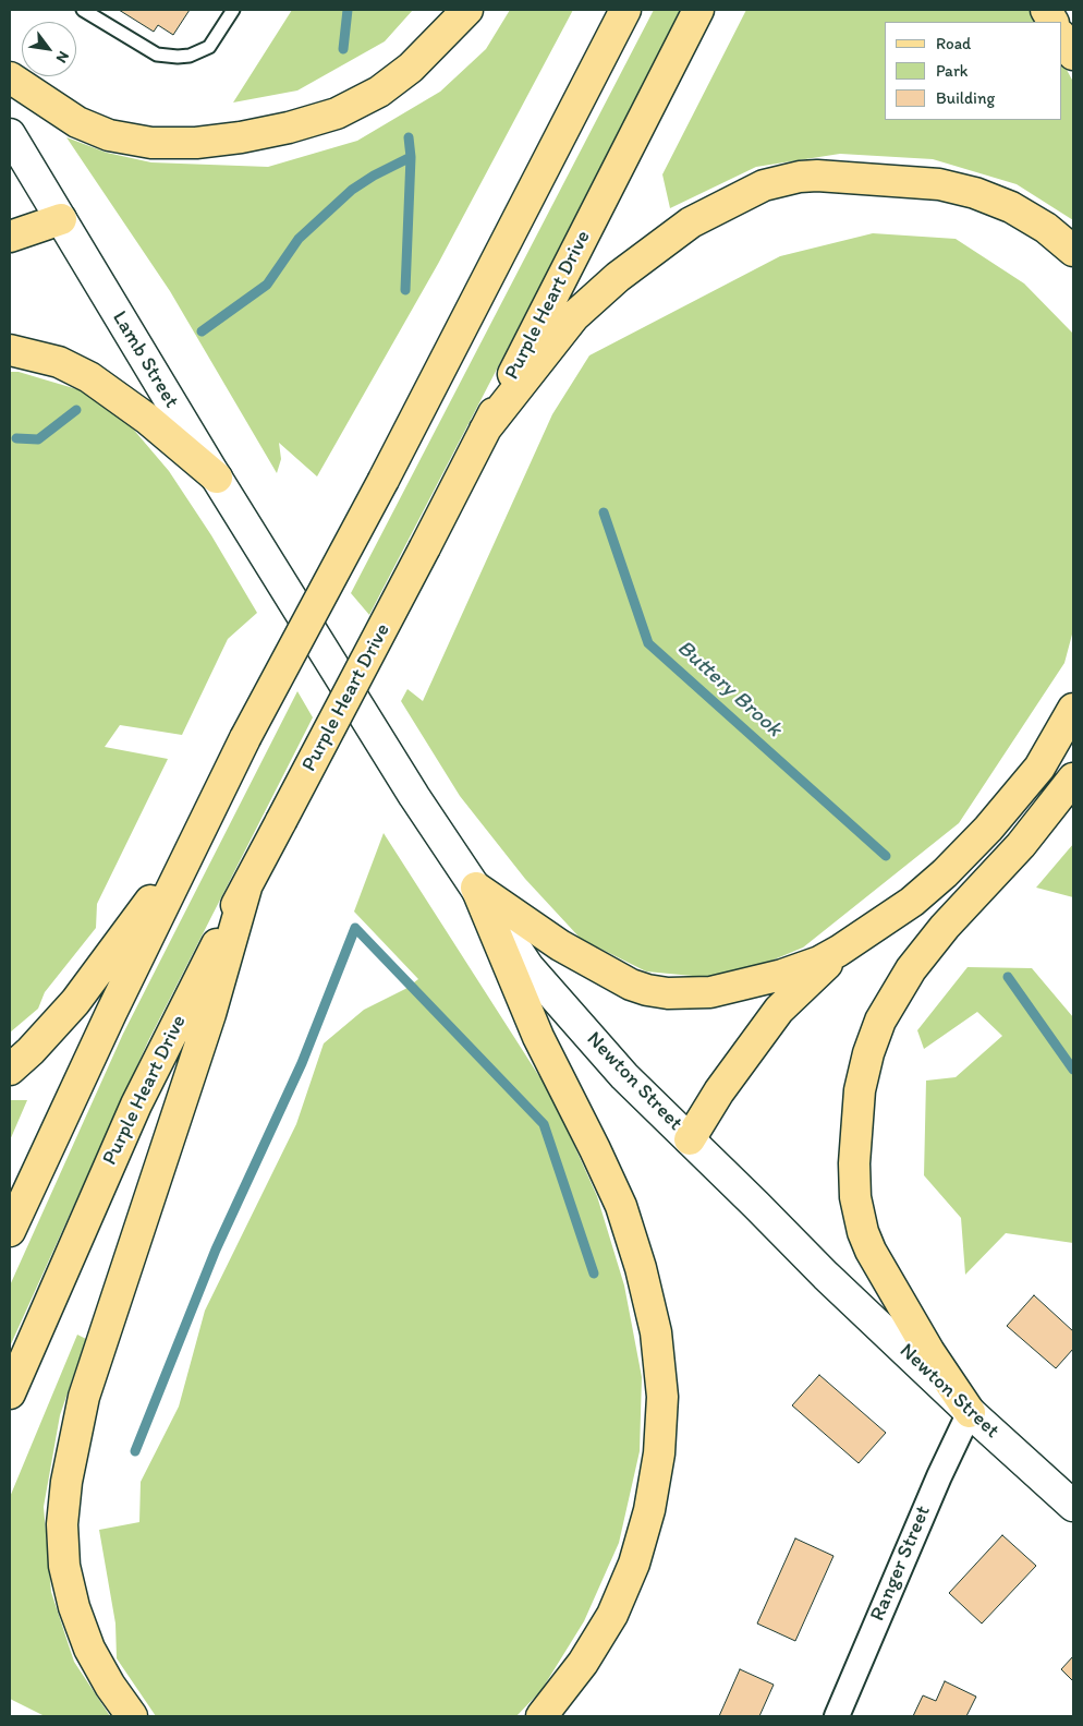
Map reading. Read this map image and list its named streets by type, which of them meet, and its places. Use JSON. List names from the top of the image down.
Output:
{
  "streets": {
    "main road": ["Purple Heart Drive", "Lamb Street", "Newton Street"],
    "street": ["Ranger Street"]
  },
  "crossings": [
    ["Lamb Street", "Newton Street"],
    ["Newton Street", "Ranger Street"]
  ],
  "water": ["Buttery Brook"],
  "legend": ["Road", "Park", "Building"],
  "north": "bottom right"
}
